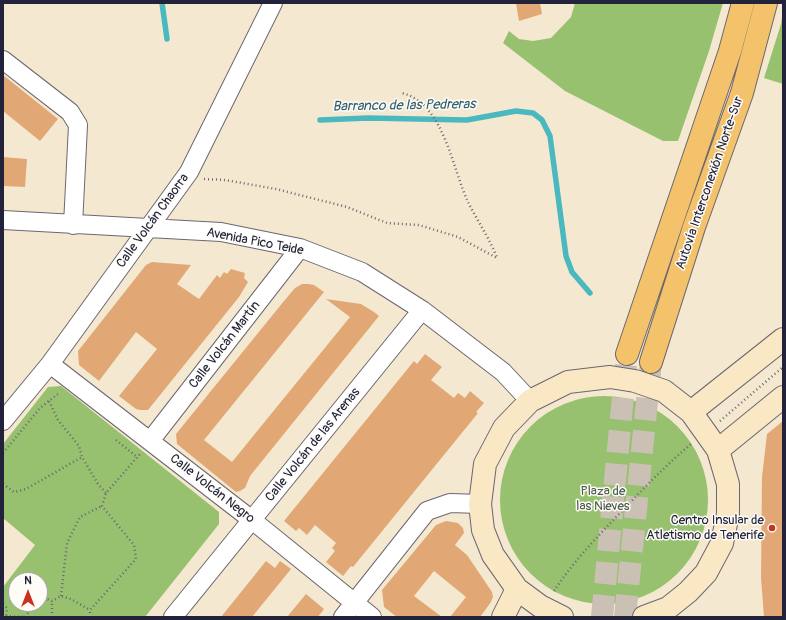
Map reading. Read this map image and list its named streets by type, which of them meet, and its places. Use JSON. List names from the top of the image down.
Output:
{
  "streets": {
    "highway": ["Autovía Interconexión Norte-Sur"],
    "street": [
      "Calle Volcán Chaorra",
      "Avenida Pico Teide",
      "Calle Volcán Martín",
      "Calle Volcán de las Arenas",
      "Calle Volcán Negro"
    ]
  },
  "crossings": [
    ["Calle Volcán Chaorra", "Avenida Pico Teide"],
    ["Calle Volcán Chaorra", "Calle Volcán Negro"],
    ["Avenida Pico Teide", "Calle Volcán Martín"],
    ["Avenida Pico Teide", "Calle Volcán de las Arenas"],
    ["Calle Volcán Martín", "Calle Volcán Negro"],
    ["Calle Volcán de las Arenas", "Calle Volcán Negro"]
  ],
  "water": ["Barranco de las Pedreras"],
  "parks": ["Plaza de las Nieves"],
  "places": ["Centro Insular de Atletismo de Tenerife"],
  "north": "top"
}
